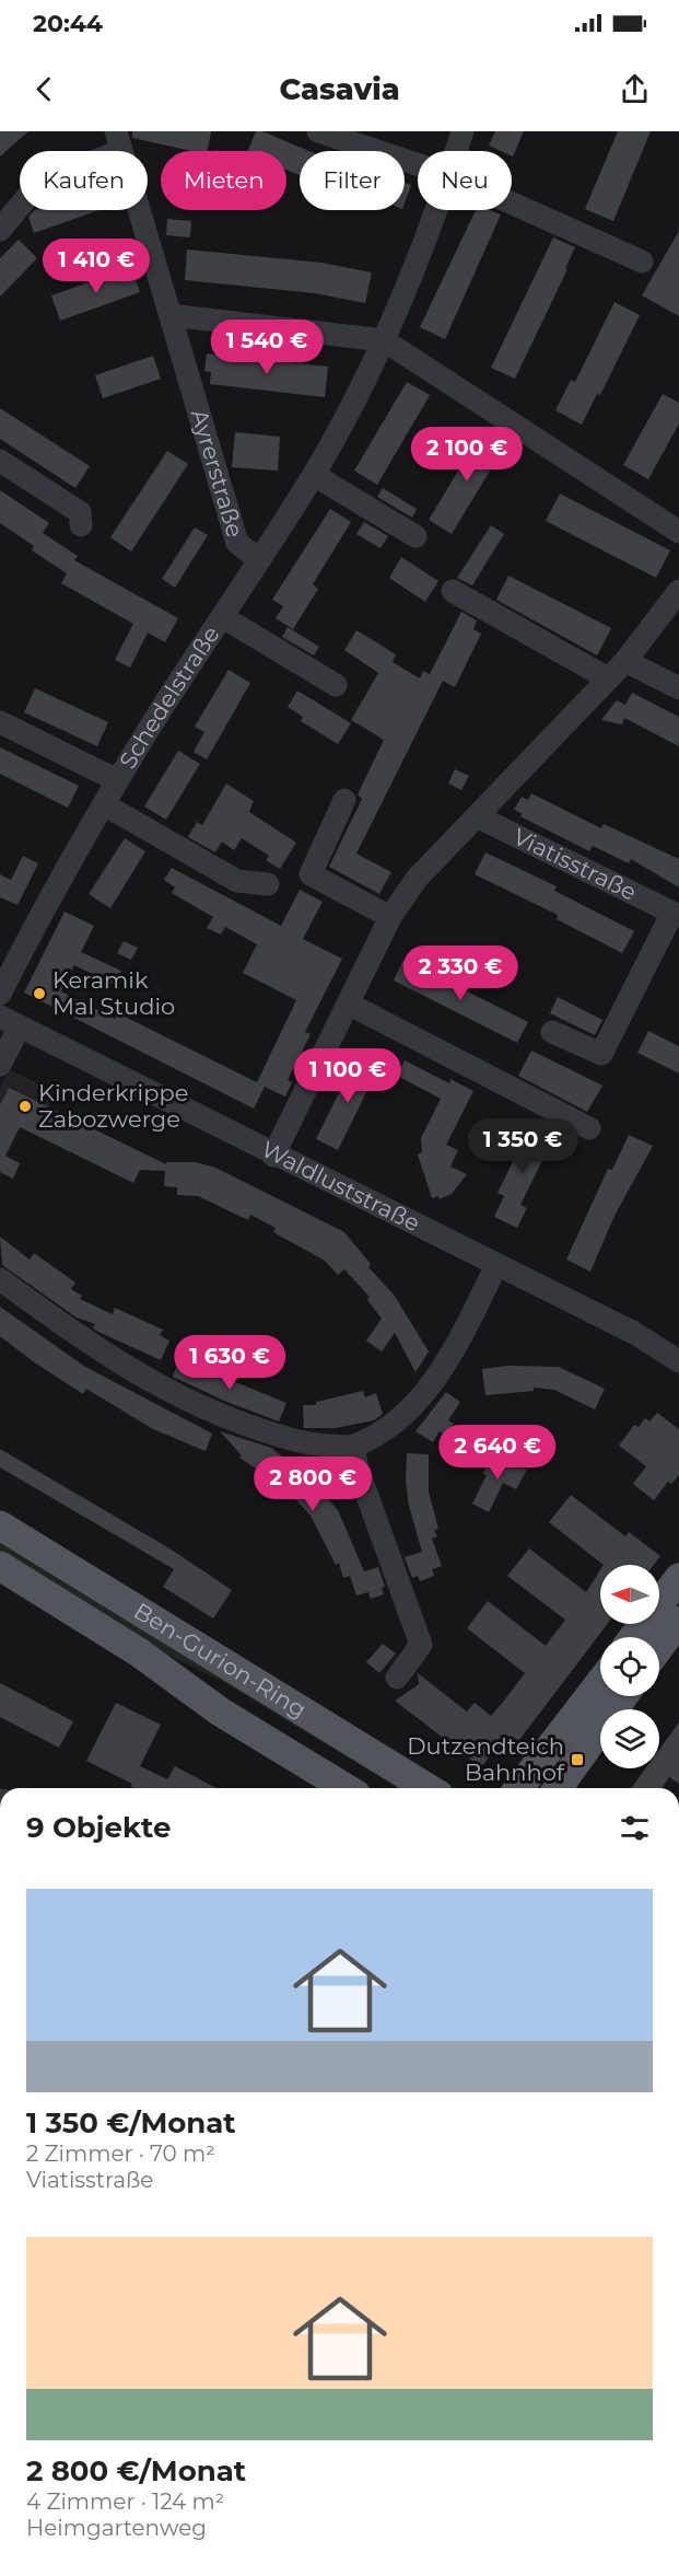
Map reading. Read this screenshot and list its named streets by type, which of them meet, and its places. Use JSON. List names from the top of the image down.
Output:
{
  "streets": {
    "main road": ["Ben-Gurion-Ring"],
    "street": [
      "Ayrerstraße",
      "Schedelstraße",
      "Viatisstraße",
      "Waldluststraße"
    ]
  },
  "crossings": [
    ["Ayrerstraße", "Schedelstraße"]
  ],
  "places": {
    "other": ["Keramik Mal Studio", "Kinderkrippe Zabozwerge"],
    "transit": ["Dutzendteich Bahnhof"]
  },
  "north": "left",
  "page": {
    "status": "20:44",
    "header": "Casavia",
    "chip": [
      "Kaufen",
      "Mieten",
      "Filter",
      "Neu"
    ],
    "price": [
      "1 410 €",
      "1 540 €",
      "2 100 €",
      "2 330 €",
      "1 100 €",
      "1 350 €",
      "1 630 €",
      "2 640 €",
      "2 800 €"
    ],
    "heading": "9 Objekte",
    "list": [
      {
        "name": "1 350 €/Monat",
        "note": "2 Zimmer · 70 m² · Viatisstraße"
      },
      {
        "name": "2 800 €/Monat",
        "note": "4 Zimmer · 124 m² · Heimgartenweg"
      }
    ]
  }
}
